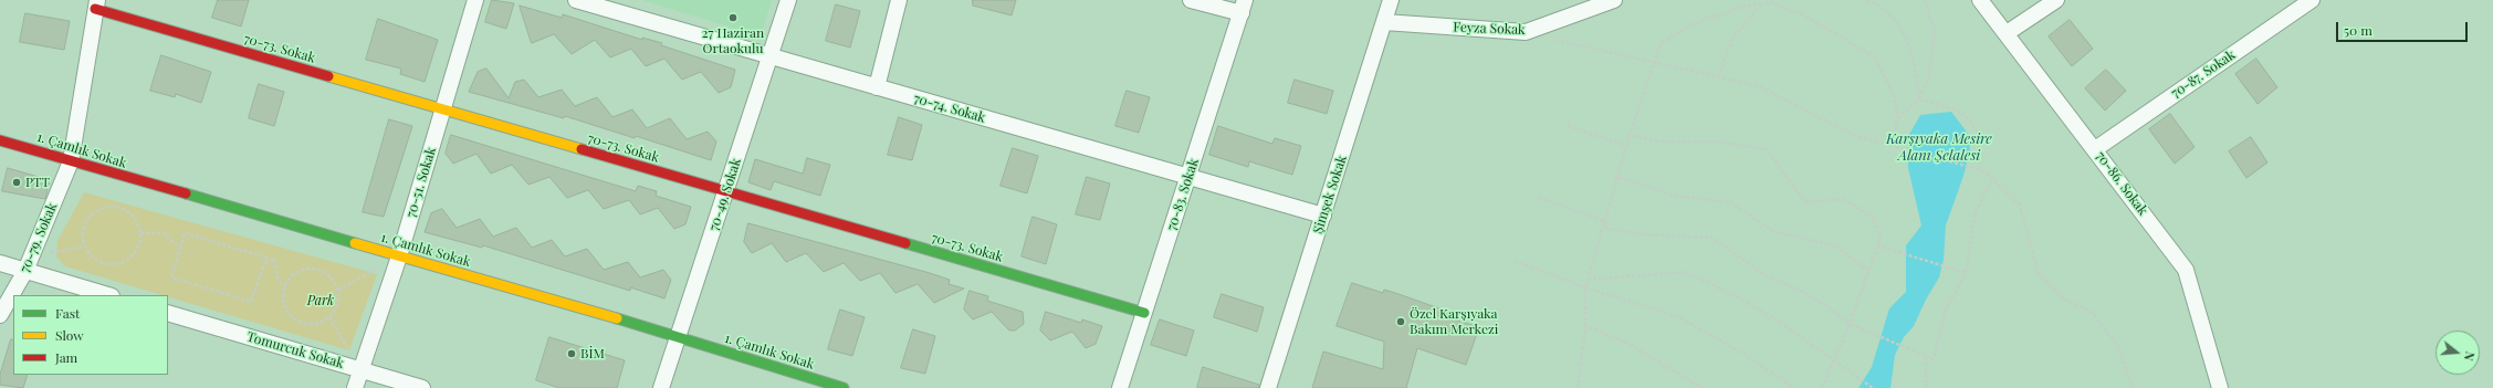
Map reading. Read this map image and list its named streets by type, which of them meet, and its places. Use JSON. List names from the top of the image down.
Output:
{
  "streets": {
    "street": [
      "Feyza Sokak",
      "70-73. Sokak",
      "70-87. Sokak",
      "70-74. Sokak",
      "1. Çamlık Sokak",
      "70-51. Sokak",
      "70-86. Sokak",
      "70-49. Sokak",
      "70-83. Sokak",
      "Şimşek Sokak",
      "70-79. Sokak",
      "Tomurcuk Sokak"
    ]
  },
  "crossings": [
    ["Feyza Sokak", "Şimşek Sokak"],
    ["70-73. Sokak", "70-51. Sokak"],
    ["70-73. Sokak", "70-49. Sokak"],
    ["70-73. Sokak", "70-83. Sokak"],
    ["70-73. Sokak", "70-79. Sokak"],
    ["70-87. Sokak", "70-86. Sokak"],
    ["70-74. Sokak", "70-49. Sokak"],
    ["70-74. Sokak", "70-83. Sokak"],
    ["70-74. Sokak", "Şimşek Sokak"],
    ["1. Çamlık Sokak", "70-51. Sokak"],
    ["1. Çamlık Sokak", "70-49. Sokak"],
    ["1. Çamlık Sokak", "70-79. Sokak"],
    ["70-51. Sokak", "Tomurcuk Sokak"]
  ],
  "water": ["Karşıyaka Mesire Alanı Şelalesi"],
  "parks": ["Park"],
  "places": [
    "27 Haziran Ortaokulu",
    "PTT",
    "Özel Karşıyaka Bakım Merkezi",
    "BİM"
  ],
  "legend": ["Fast", "Slow", "Jam"],
  "scale_bar": "50 m",
  "north": "right"
}
